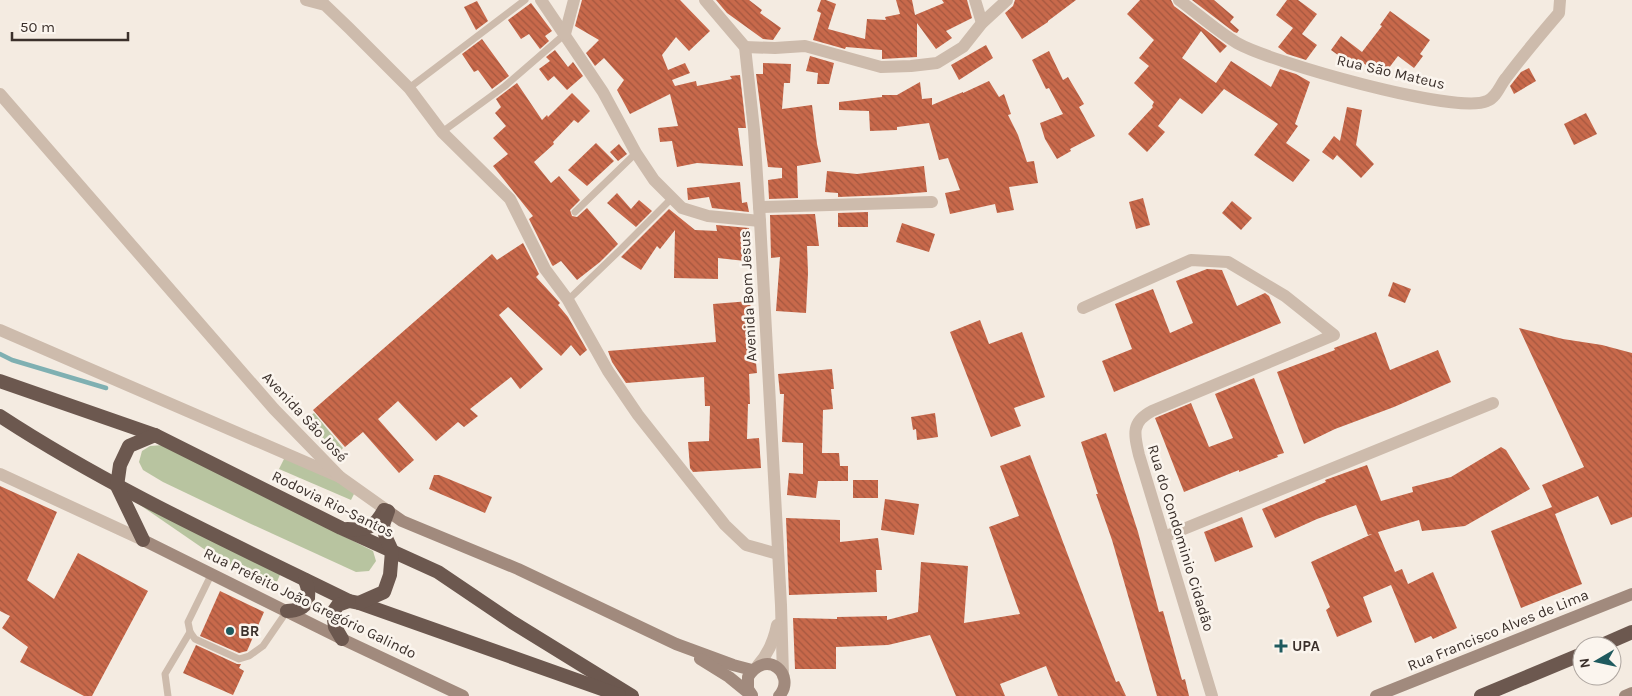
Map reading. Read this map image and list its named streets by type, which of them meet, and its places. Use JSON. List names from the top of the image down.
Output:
{
  "streets": {
    "highway": ["Rodovia Rio-Santos"],
    "main road": ["Avenida São José", "Rua Prefeito João Gregório Galindo", "Rua Francisco Alves de Lima"],
    "street": ["Rua São Mateus", "Avenida Bom Jesus", "Rua do Condominio Cidadão"]
  },
  "crossings": [
    ["Avenida Bom Jesus", "Avenida São José"]
  ],
  "places": {
    "other": ["BR"],
    "health": ["UPA"]
  },
  "scale_bar": "50 m",
  "north": "left"
}
